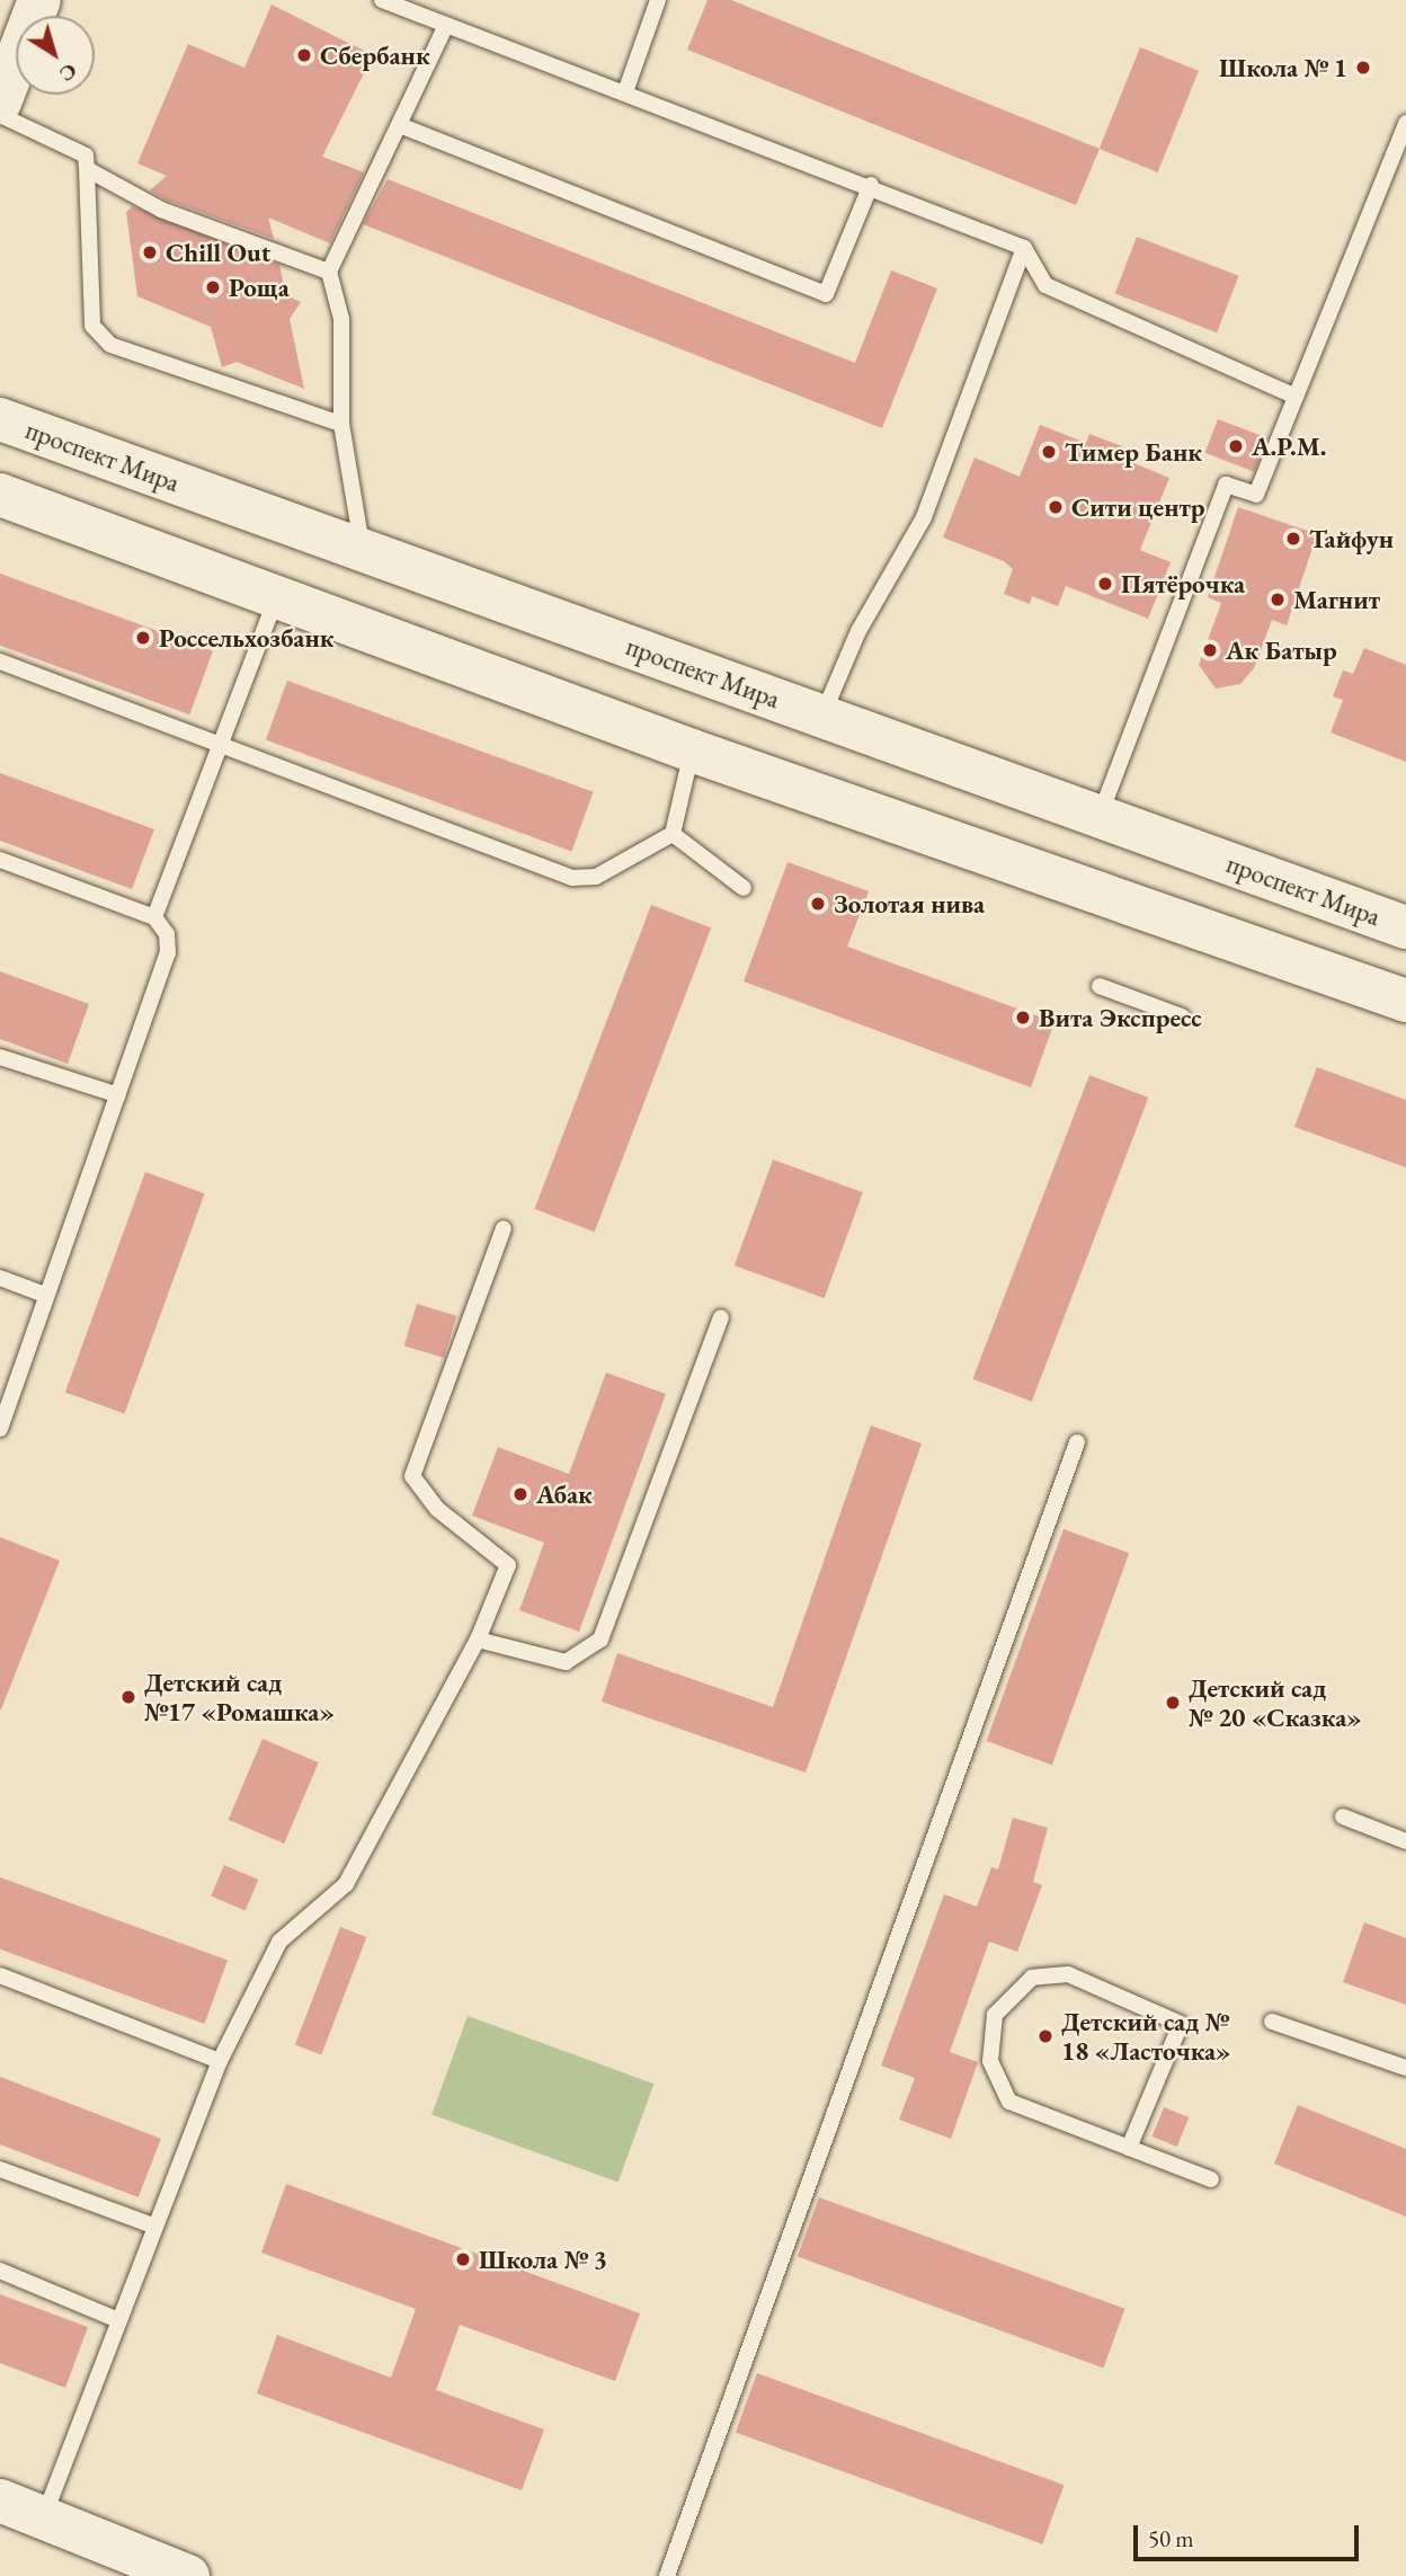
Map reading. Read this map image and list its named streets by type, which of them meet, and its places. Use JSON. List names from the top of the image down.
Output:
{
  "streets": {
    "main road": ["проспект Мира"]
  },
  "places": [
    "Сбербанк",
    "Школа № 1",
    "Chill Out",
    "Роща",
    "А.Р.М.",
    "Тимер Банк",
    "Сити центр",
    "Тайфун",
    "Пятёрочка",
    "Магнит",
    "Россельхозбанк",
    "Ак Батыр",
    "Золотая нива",
    "Вита Экспресс",
    "Абак",
    "Детский сад №17 «Ромашка»",
    "Детский сад № 20 «Сказка»",
    "Детский сад № 18 «Ласточка»",
    "Школа № 3"
  ],
  "scale_bar": "50 m",
  "north": "bottom right"
}
